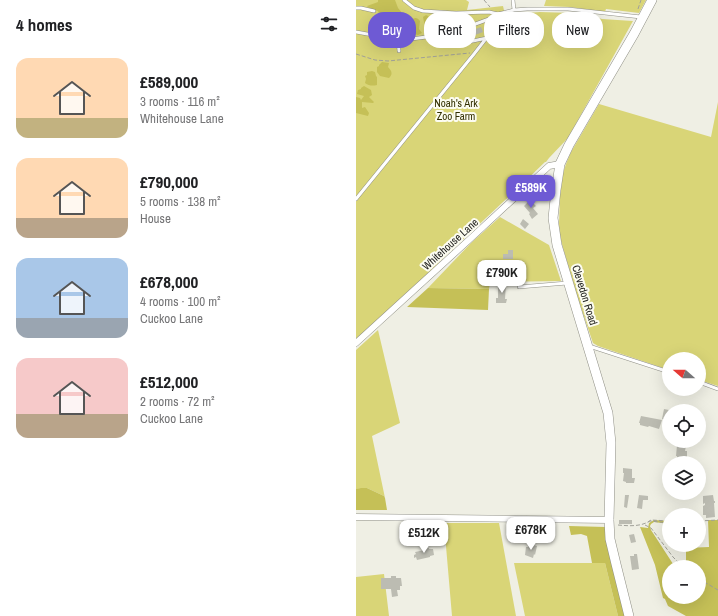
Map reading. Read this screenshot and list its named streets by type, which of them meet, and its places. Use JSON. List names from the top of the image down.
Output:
{
  "streets": {
    "main road": ["Clevedon Road"],
    "street": ["Whitehouse Lane"]
  },
  "crossings": [
    ["Whitehouse Lane", "Clevedon Road"]
  ],
  "parks": ["Noah's Ark Zoo Farm"],
  "north": "left",
  "page": {
    "heading": "4 homes",
    "chip": [
      "Buy",
      "Rent",
      "Filters",
      "New"
    ],
    "list": [
      {
        "name": "£589,000",
        "note": "3 rooms · 116 m² · Whitehouse Lane"
      },
      {
        "name": "£790,000",
        "note": "5 rooms · 138 m² · House"
      },
      {
        "name": "£678,000",
        "note": "4 rooms · 100 m² · Cuckoo Lane"
      },
      {
        "name": "£512,000",
        "note": "2 rooms · 72 m² · Cuckoo Lane"
      }
    ],
    "price": [
      "£589K",
      "£790K",
      "£678K",
      "£512K"
    ],
    "map_buttons": ["+", "−"]
  }
}
